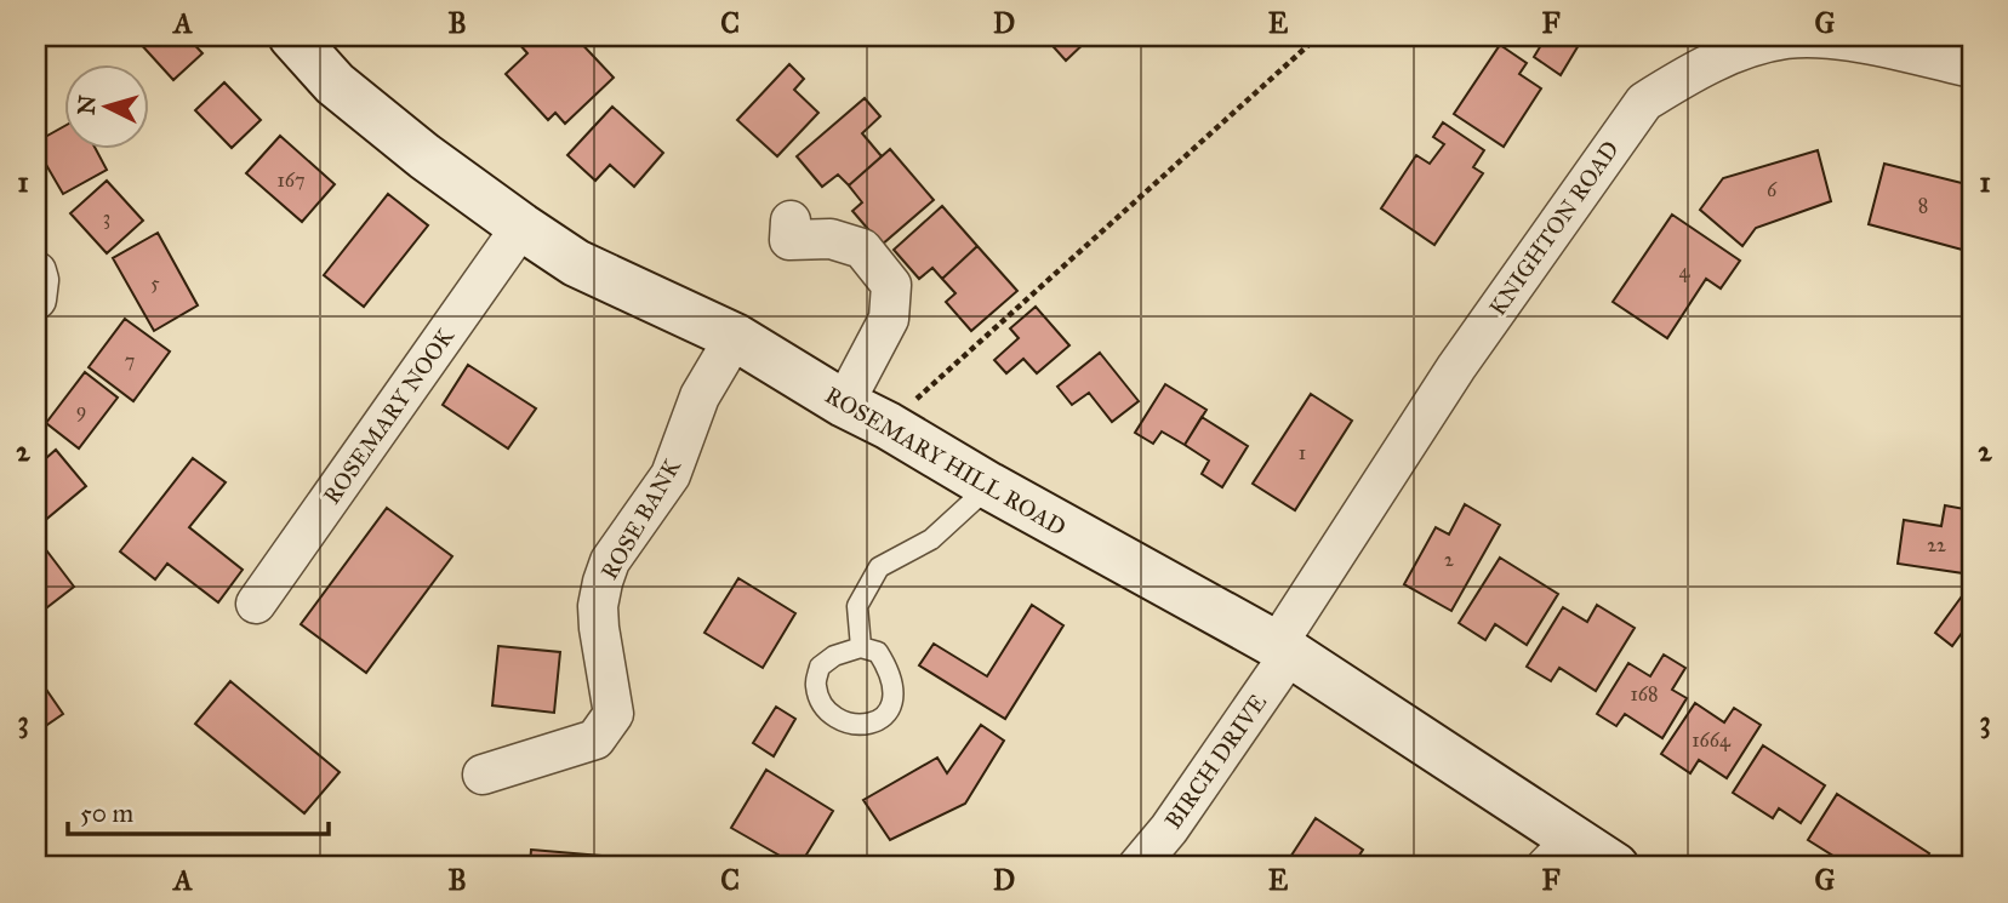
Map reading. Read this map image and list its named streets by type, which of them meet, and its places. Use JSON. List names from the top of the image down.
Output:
{
  "streets": {
    "main road": ["ROSEMARY HILL ROAD"],
    "street": [
      "KNIGHTON ROAD",
      "ROSEMARY NOOK",
      "ROSE BANK",
      "BIRCH DRIVE"
    ]
  },
  "crossings": [
    ["KNIGHTON ROAD", "ROSEMARY HILL ROAD"],
    ["KNIGHTON ROAD", "BIRCH DRIVE"],
    ["ROSEMARY NOOK", "ROSEMARY HILL ROAD"],
    ["ROSEMARY HILL ROAD", "ROSE BANK"],
    ["ROSEMARY HILL ROAD", "BIRCH DRIVE"]
  ],
  "house_numbers": [
    "167",
    "6",
    "8",
    "3",
    "4",
    "5",
    "7",
    "9",
    "1",
    "22",
    "2",
    "168",
    "1664"
  ],
  "scale_bar": "50 m",
  "north": "left",
  "grid": {
    "columns": [
      "A",
      "B",
      "C",
      "D",
      "E",
      "F",
      "G"
    ],
    "rows": ["1", "2", "3"]
  }
}
